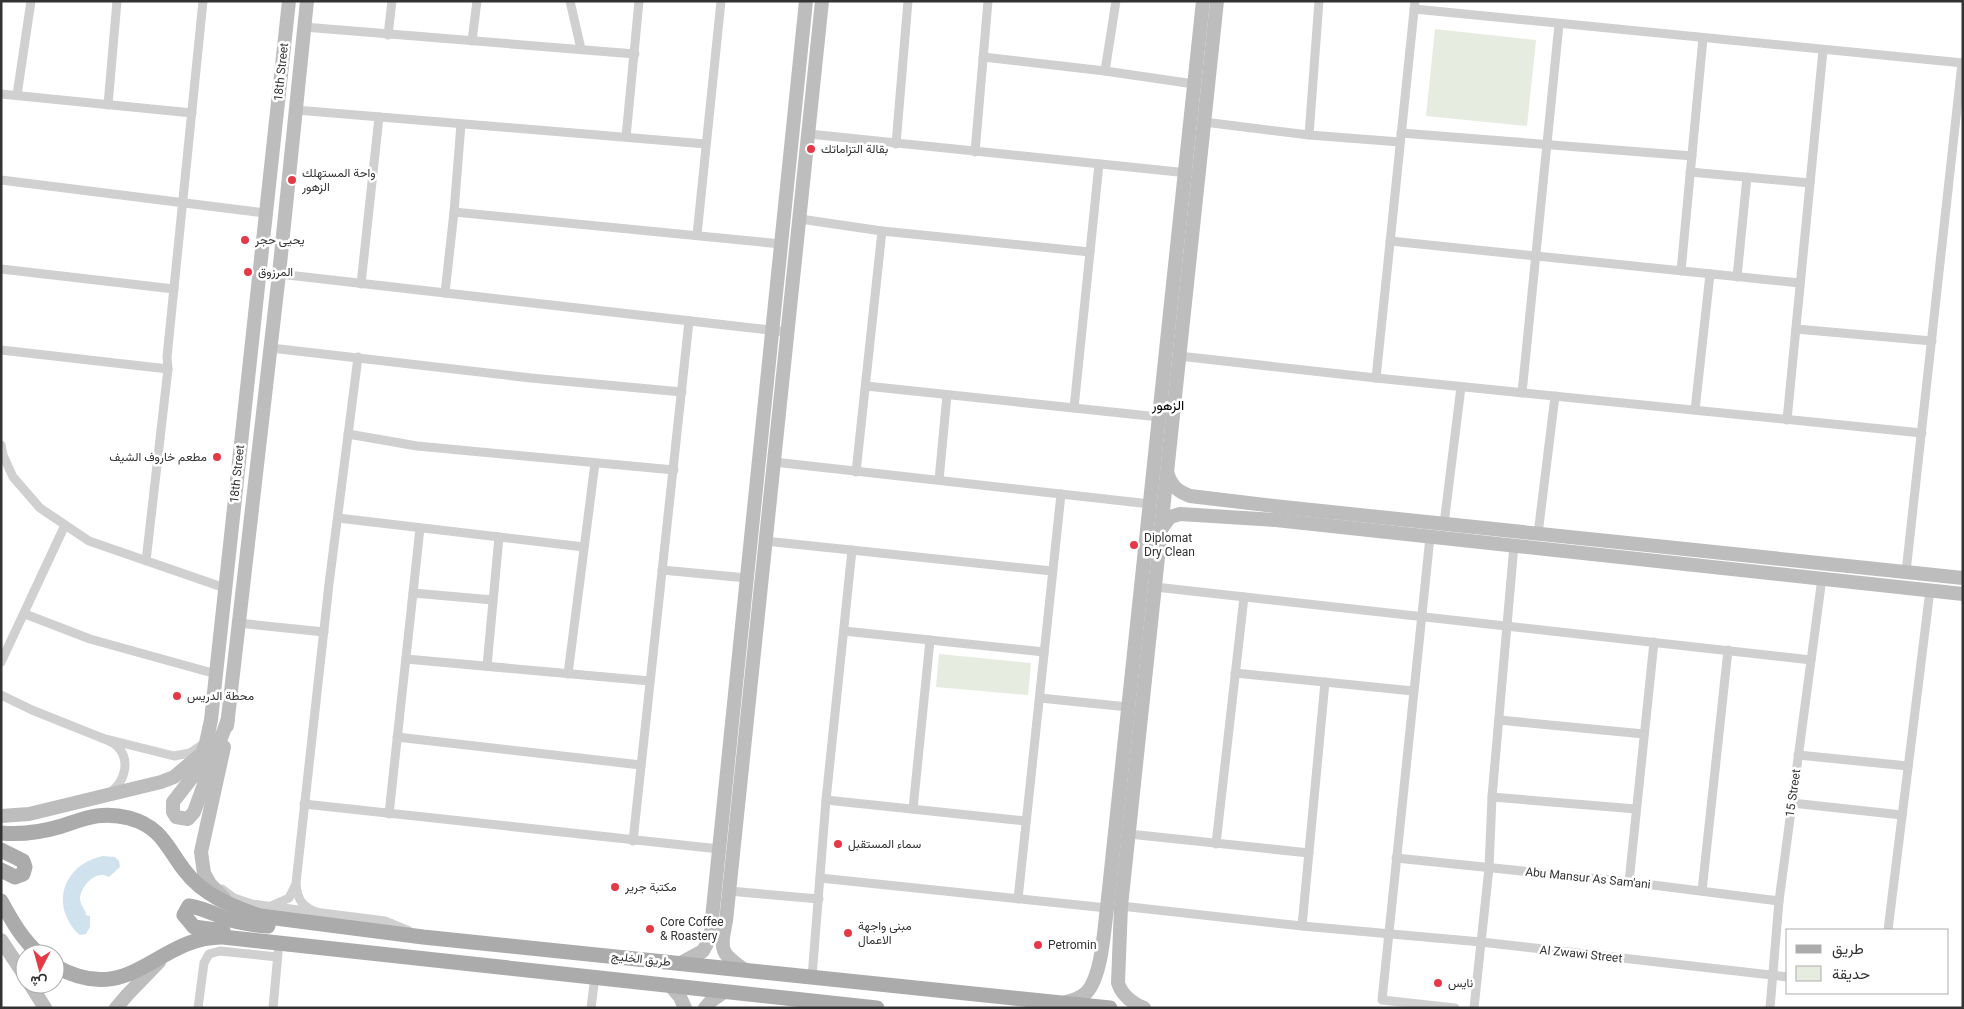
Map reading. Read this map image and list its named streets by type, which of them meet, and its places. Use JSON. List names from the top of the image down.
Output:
{
  "streets": {
    "main road": ["طريق الخليج"],
    "street": [
      "18th Street",
      "15 Street",
      "Abu Mansur As Sam'ani",
      "Al Zwawi Street"
    ]
  },
  "crossings": [
    ["15 Street", "Abu Mansur As Sam'ani"],
    ["15 Street", "Al Zwawi Street"]
  ],
  "districts": ["الزهور"],
  "places": [
    "بقالة التزاماتك",
    "واحة المستهلك الزهور",
    "يحيى حجر",
    "المرزوق",
    "مطعم خاروف الشيف",
    "Diplomat Dry Clean",
    "محطة الدريس",
    "سماء المستقبل",
    "مكتبة جرير",
    "Core Coffee & Roastery",
    "مبنى واجهة الاعمال",
    "Petromin",
    "نايس"
  ],
  "legend": ["طريق", "حديقة"],
  "north": "bottom"
}
